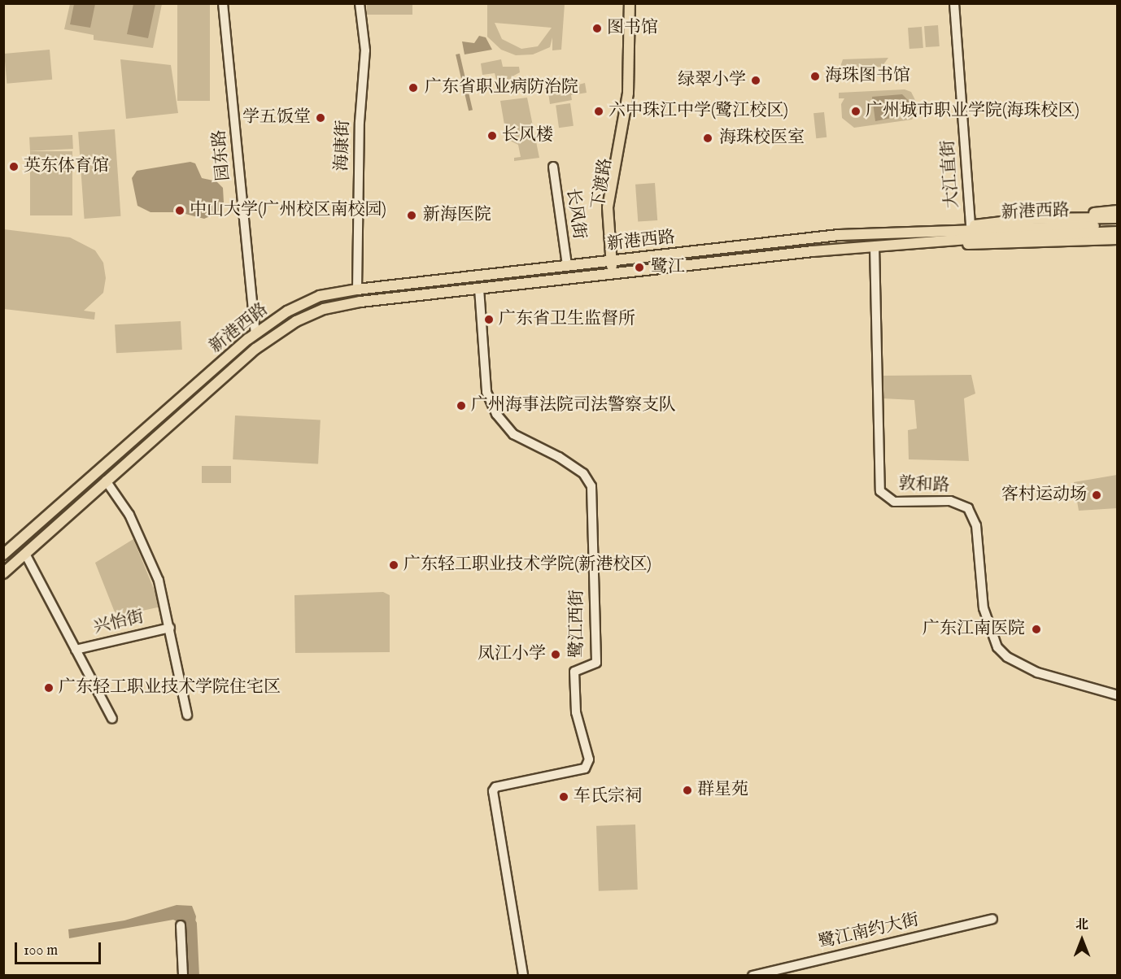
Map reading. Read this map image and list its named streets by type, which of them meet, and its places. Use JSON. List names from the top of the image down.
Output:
{
  "streets": {
    "main road": ["下渡路", "新港西路"],
    "street": [
      "海康街",
      "园东路",
      "大江直街",
      "长风街",
      "敦和路",
      "兴怡街",
      "鹭江西街",
      "鹭江南约大街"
    ]
  },
  "crossings": [
    ["海康街", "新港西路"],
    ["园东路", "新港西路"],
    ["下渡路", "新港西路"],
    ["新港西路", "长风街"],
    ["新港西路", "敦和路"],
    ["新港西路", "鹭江西街"]
  ],
  "places": [
    "图书馆",
    "海珠图书馆",
    "绿翠小学",
    "广东省职业病防治院",
    "六中珠江中学(鹭江校区)",
    "广州城市职业学院(海珠校区)",
    "学五饭堂",
    "长风楼",
    "海珠校医室",
    "英东体育馆",
    "中山大学(广州校区南校园)",
    "新海医院",
    "鹭江",
    "广东省卫生监督所",
    "广州海事法院司法警察支队",
    "客村运动场",
    "广东轻工职业技术学院(新港校区)",
    "广东江南医院",
    "凤江小学",
    "广东轻工职业技术学院住宅区",
    "群星苑",
    "车氏宗祠"
  ],
  "scale_bar": "100 m",
  "north": "top"
}
